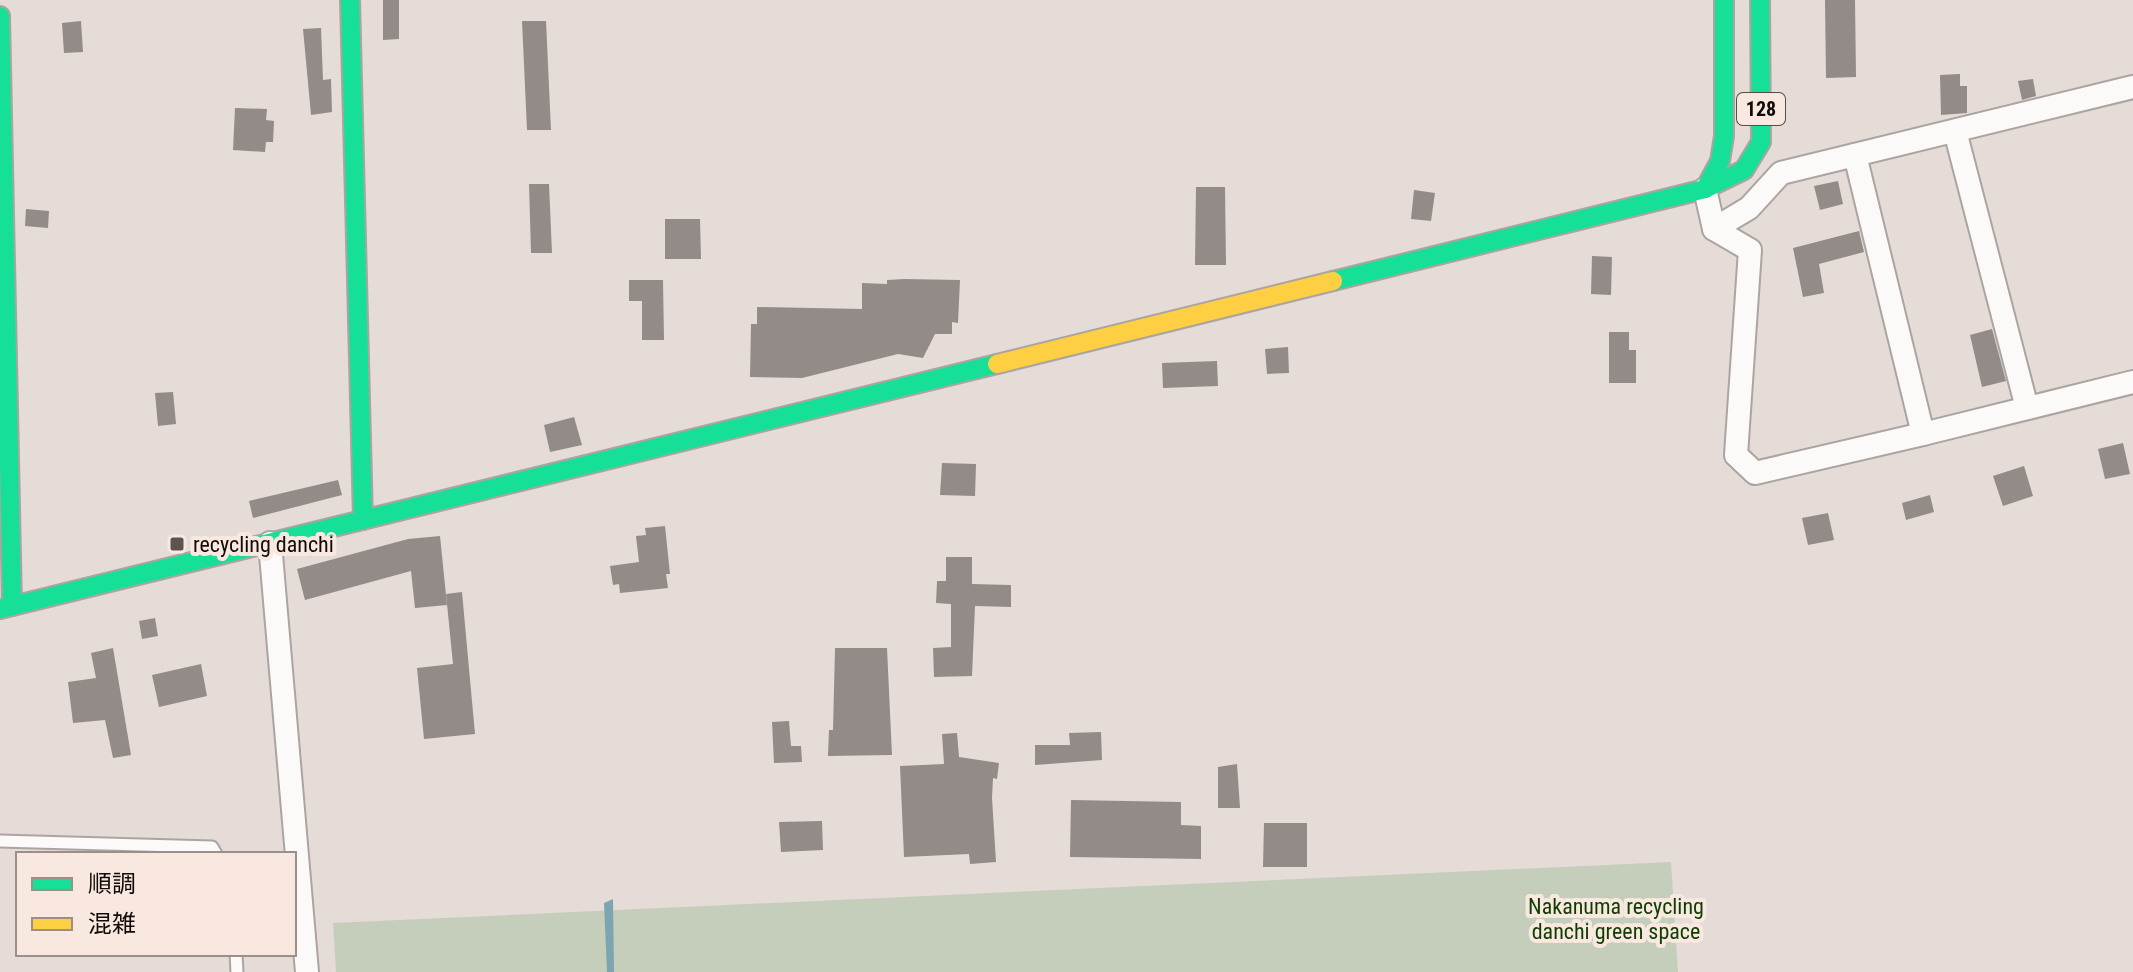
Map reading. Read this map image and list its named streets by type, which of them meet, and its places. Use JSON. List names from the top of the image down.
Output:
{
  "streets": {
    "street": ["128"]
  },
  "parks": ["Nakanuma recycling danchi green space"],
  "places": {
    "transit": ["recycling danchi"]
  },
  "legend": ["順調", "混雑"]
}
